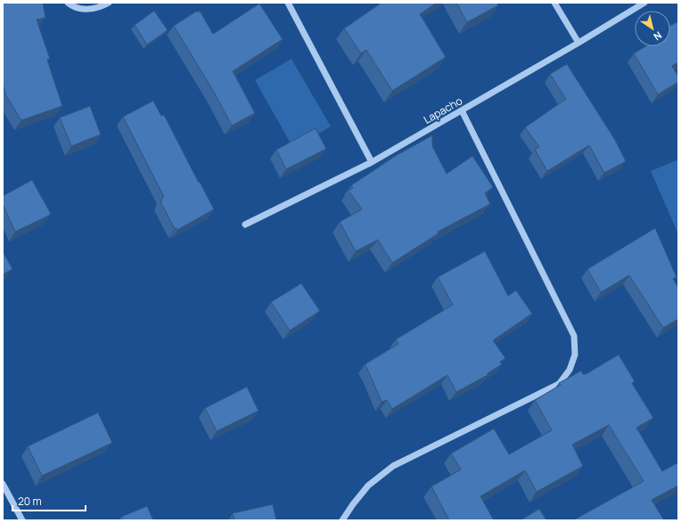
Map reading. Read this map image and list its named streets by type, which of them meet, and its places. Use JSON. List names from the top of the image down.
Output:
{
  "streets": {
    "street": ["Lapacho"]
  },
  "scale_bar": "20 m",
  "north": "bottom right"
}
